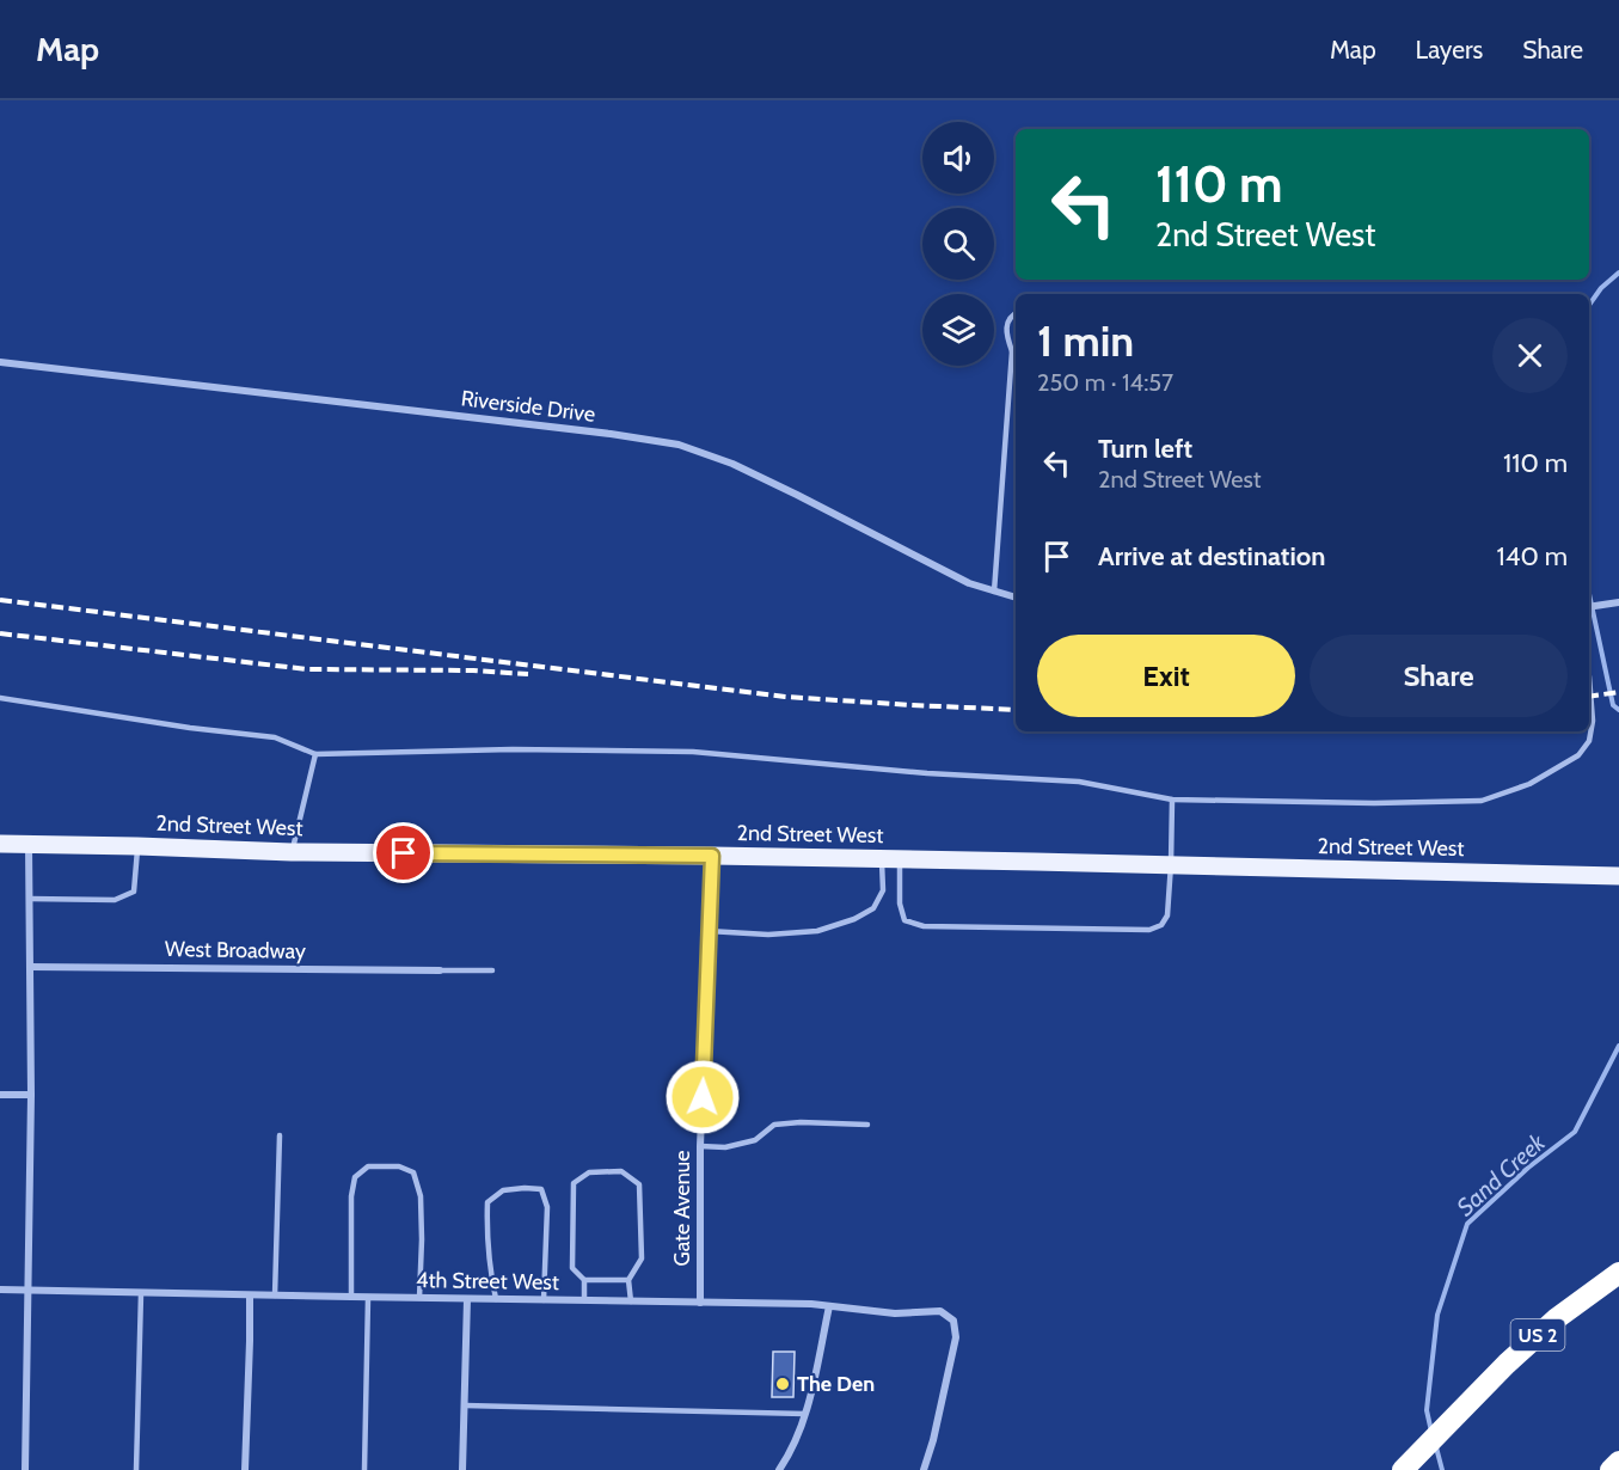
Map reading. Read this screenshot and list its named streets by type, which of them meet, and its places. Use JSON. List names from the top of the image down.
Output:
{
  "streets": {
    "highway": ["US 2"],
    "main road": ["2nd Street West"],
    "street": [
      "Riverside Drive",
      "West Broadway",
      "Gate Avenue",
      "4th Street West"
    ]
  },
  "crossings": [
    ["2nd Street West", "Gate Avenue"],
    ["Gate Avenue", "4th Street West"]
  ],
  "water": ["Sand Creek"],
  "places": ["The Den"],
  "page": {
    "header": "Map",
    "nav": ["Map", "Layers", "Share"],
    "turn": ["110 m", "2nd Street West"],
    "heading": ["1 min", "250 m · 14:57"],
    "list": [
      {
        "name": "Turn left",
        "note": "2nd Street West",
        "value": "110 m"
      },
      {
        "name": "Arrive at destination",
        "value": "140 m"
      }
    ],
    "buttons": ["Exit", "Share"]
  }
}
